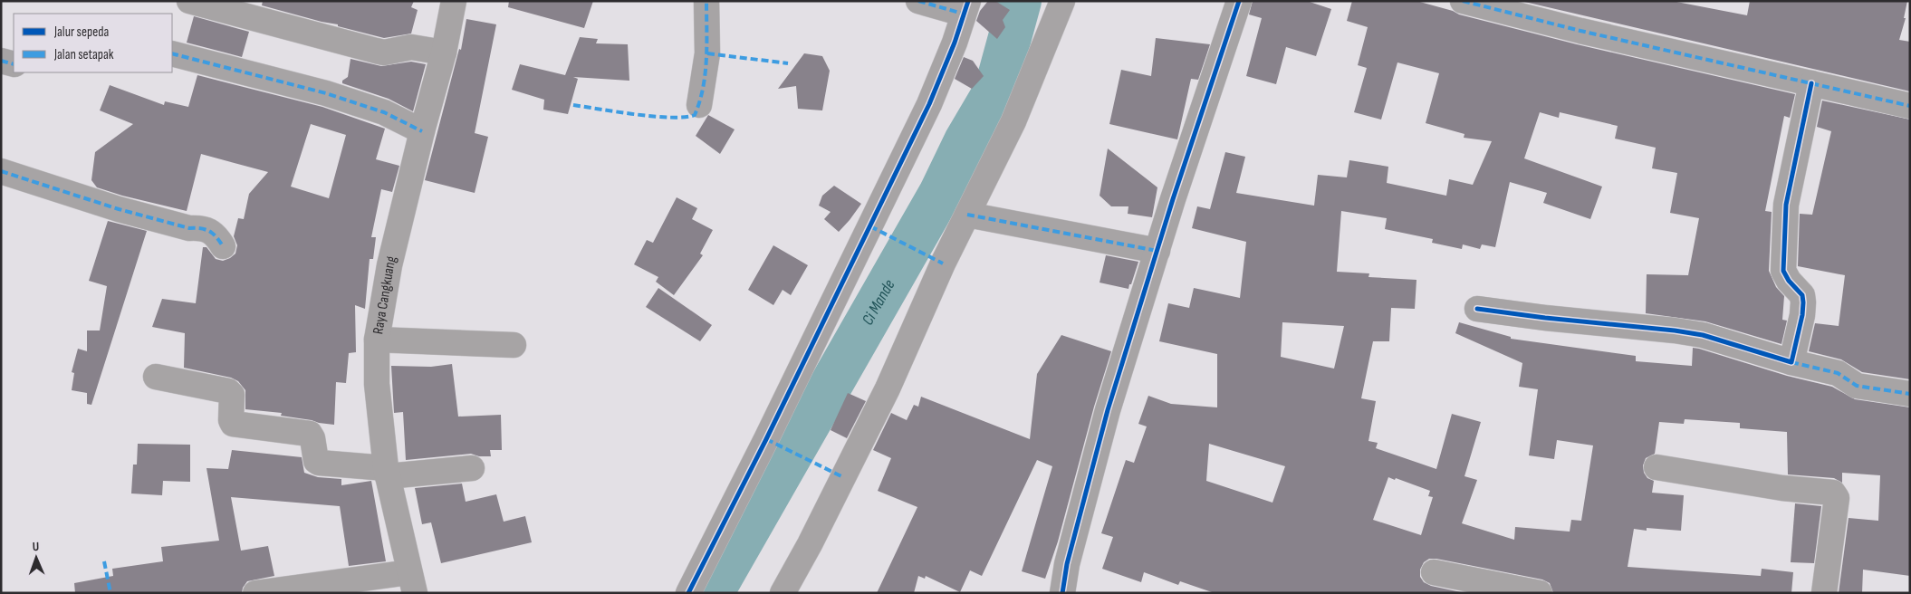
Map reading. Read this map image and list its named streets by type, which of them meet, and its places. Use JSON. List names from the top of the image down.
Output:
{
  "streets": {
    "street": ["Raya Cangkuang"]
  },
  "water": ["Ci Mande"],
  "legend": ["Jalur sepeda", "Jalan setapak"],
  "north": "top"
}
